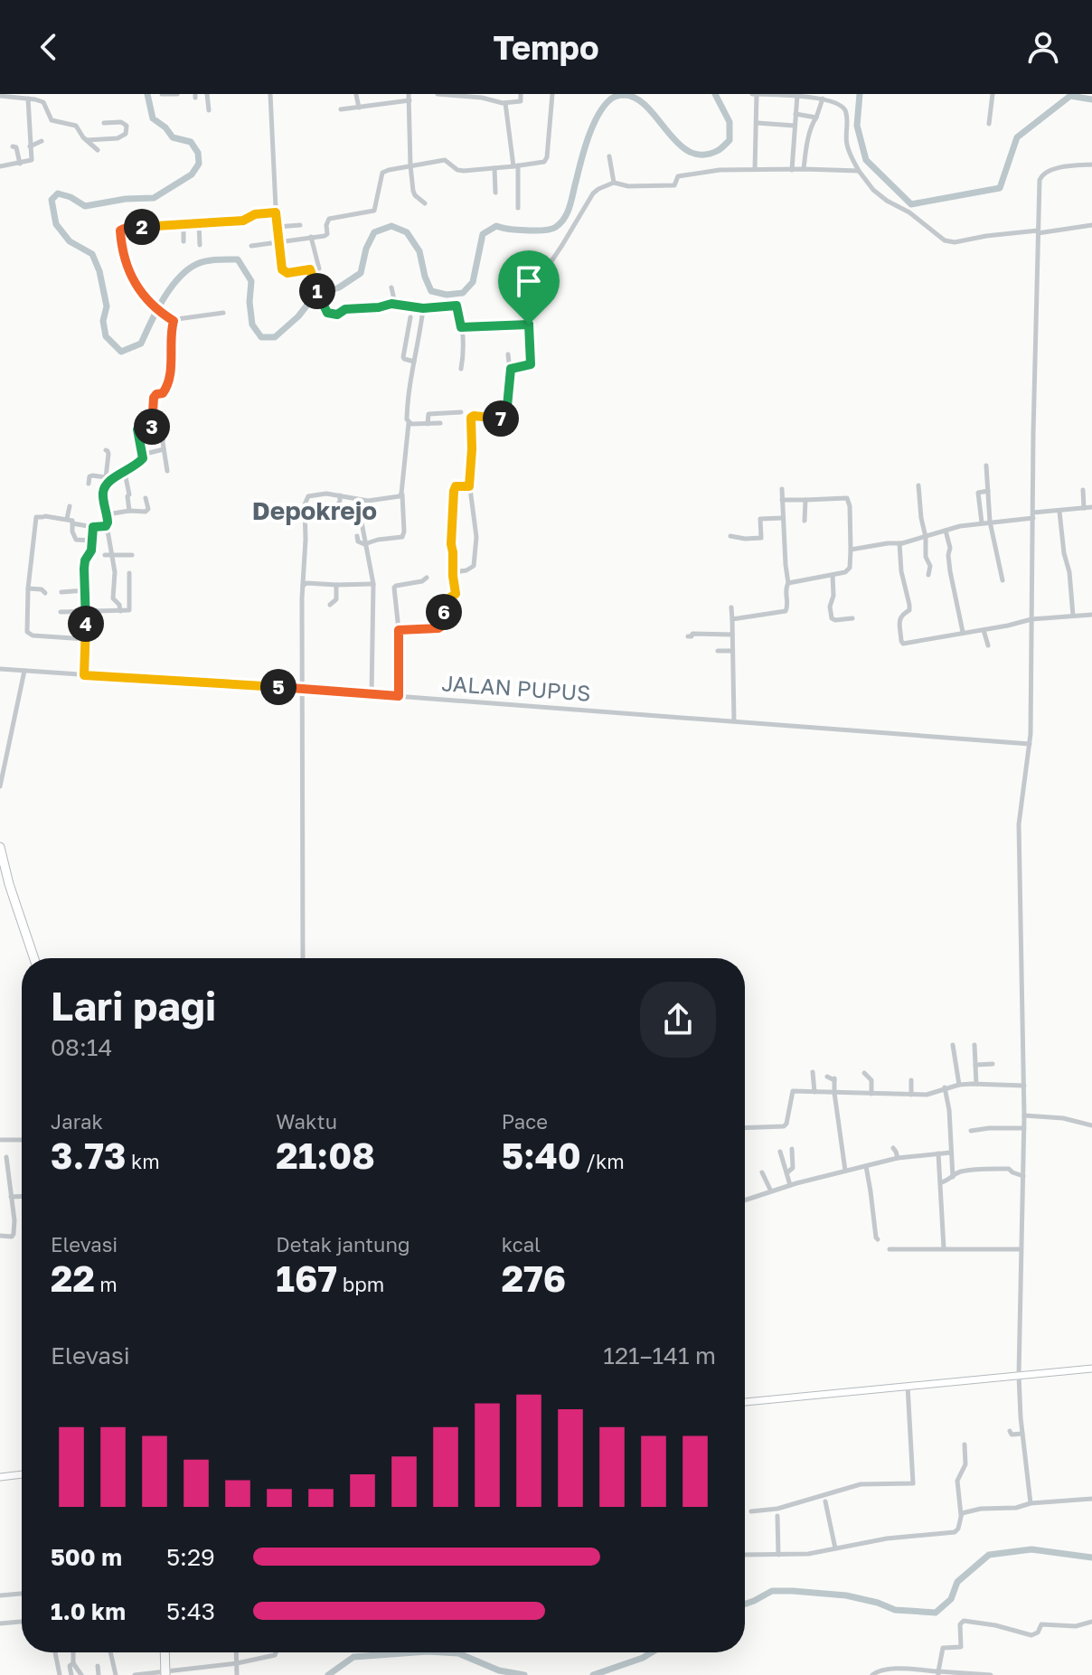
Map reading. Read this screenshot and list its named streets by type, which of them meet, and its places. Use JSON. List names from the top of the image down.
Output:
{
  "streets": {
    "street": ["JALAN PUPUS"]
  },
  "districts": ["Depokrejo"],
  "page": {
    "header": "Tempo",
    "pins": [
      "2",
      "1",
      "7",
      "3",
      "6",
      "4",
      "5"
    ],
    "heading": ["Lari pagi", "08:14"],
    "stats": [
      ["Jarak", "3.73 km"],
      ["Waktu", "21:08"],
      ["Pace", "5:40 /km"],
      ["Elevasi", "22 m"],
      ["Detak jantung", "167 bpm"],
      ["kcal", "276"]
    ],
    "chart": ["Elevasi", "121–141 m"],
    "list": [
      {
        "name": "500 m",
        "note": "5:29"
      },
      {
        "name": "1.0 km",
        "note": "5:43"
      }
    ]
  }
}
